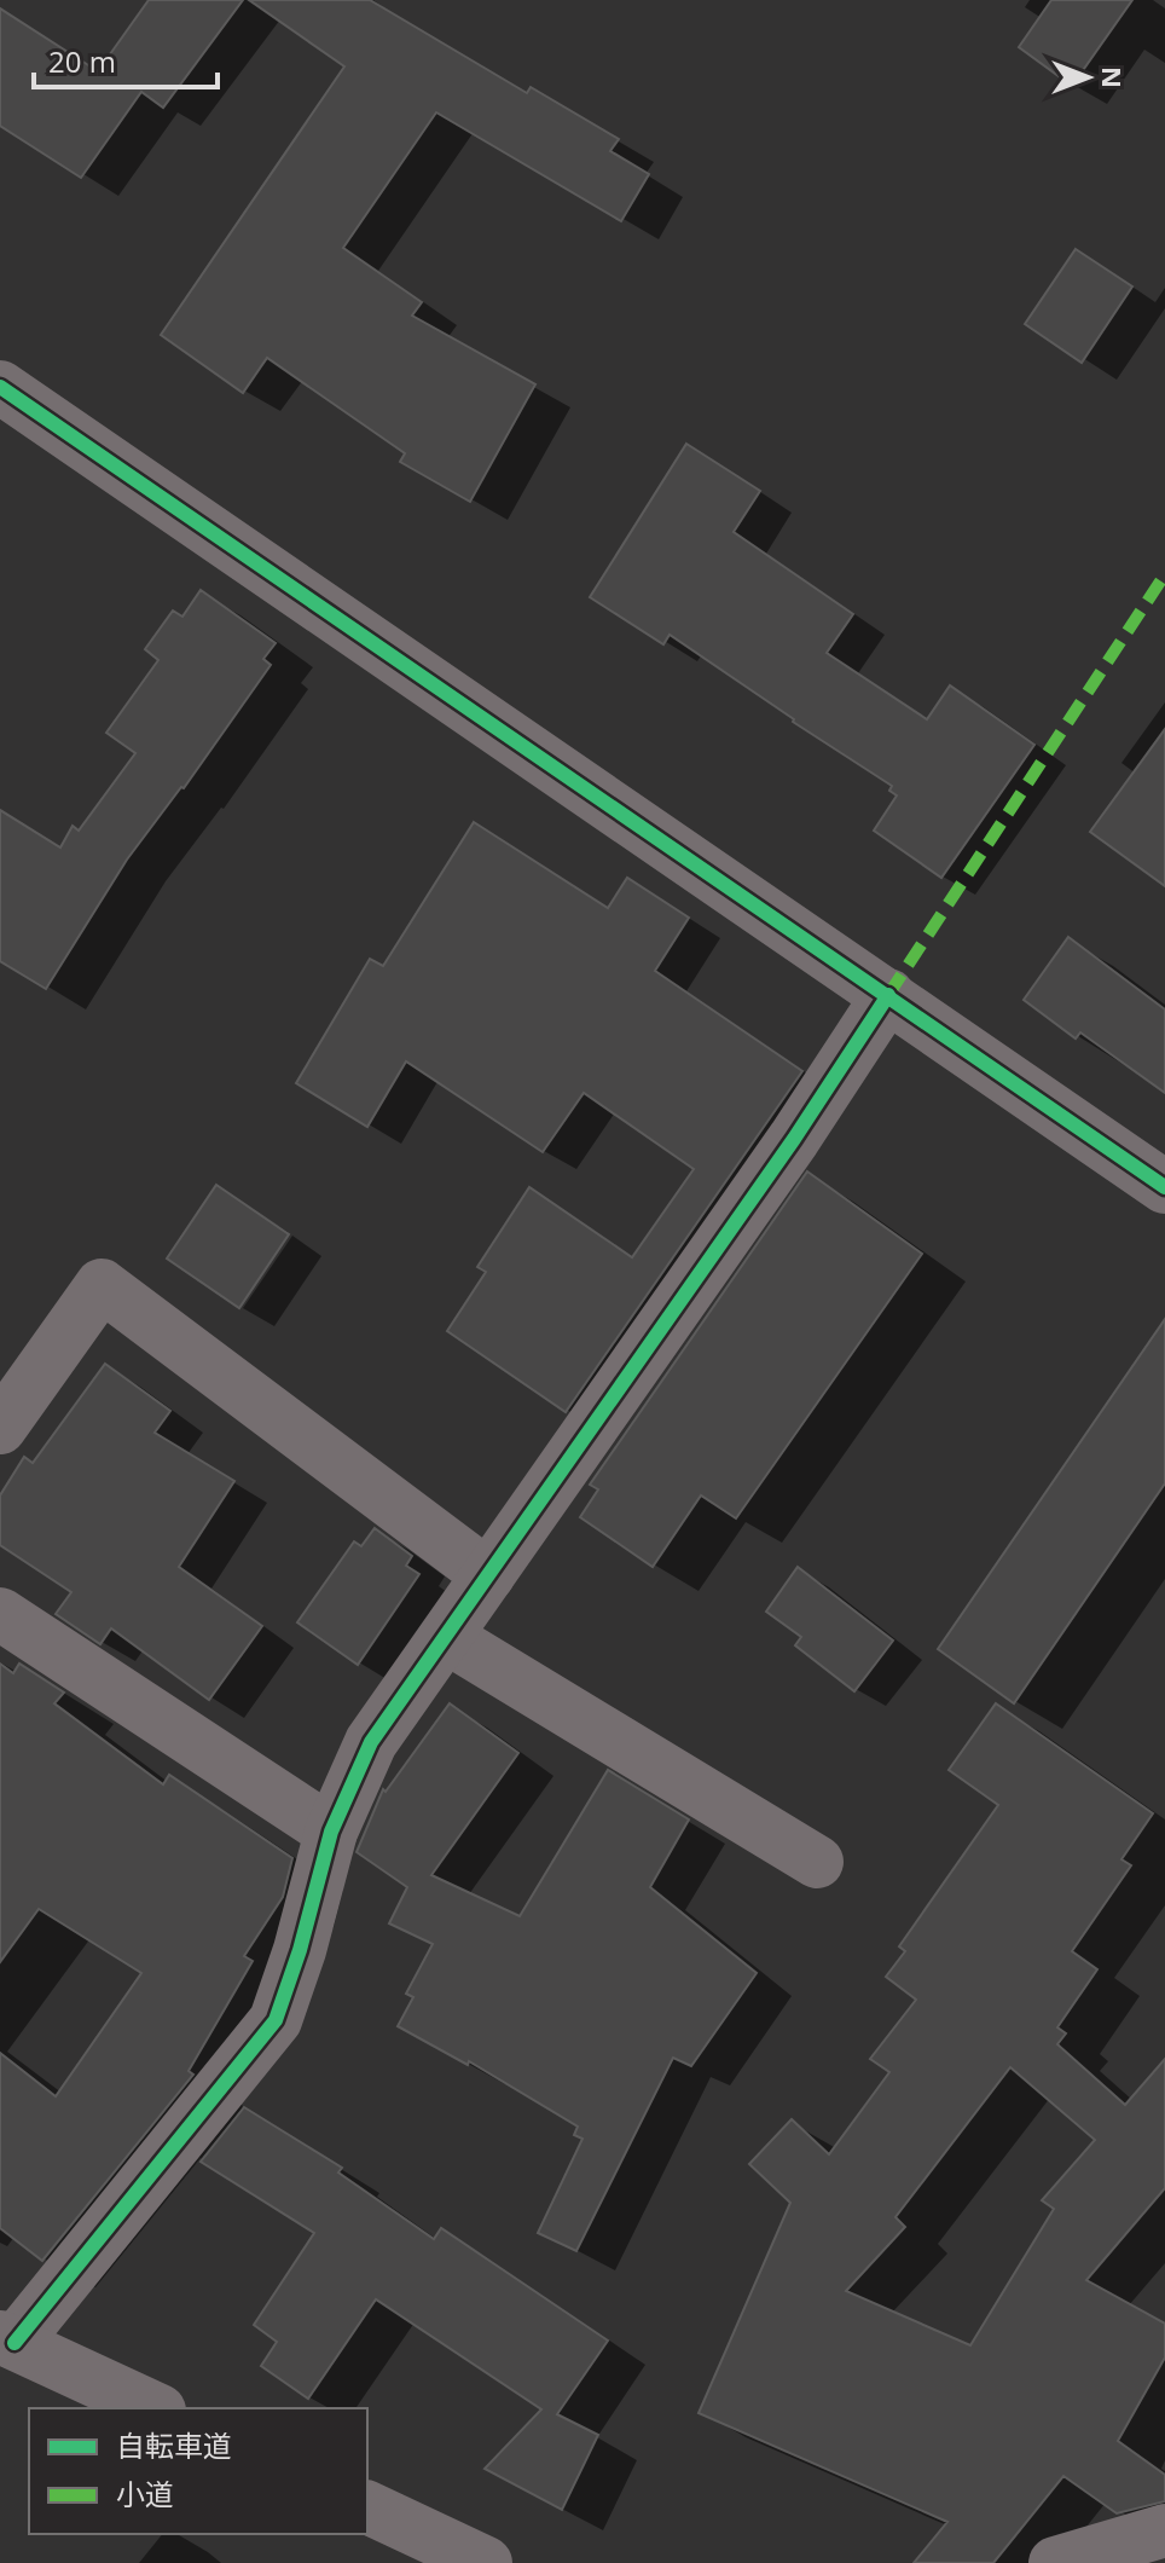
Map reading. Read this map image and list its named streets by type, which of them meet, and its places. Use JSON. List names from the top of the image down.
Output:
{
  "legend": ["自転車道", "小道"],
  "scale_bar": "20 m",
  "north": "right"
}
